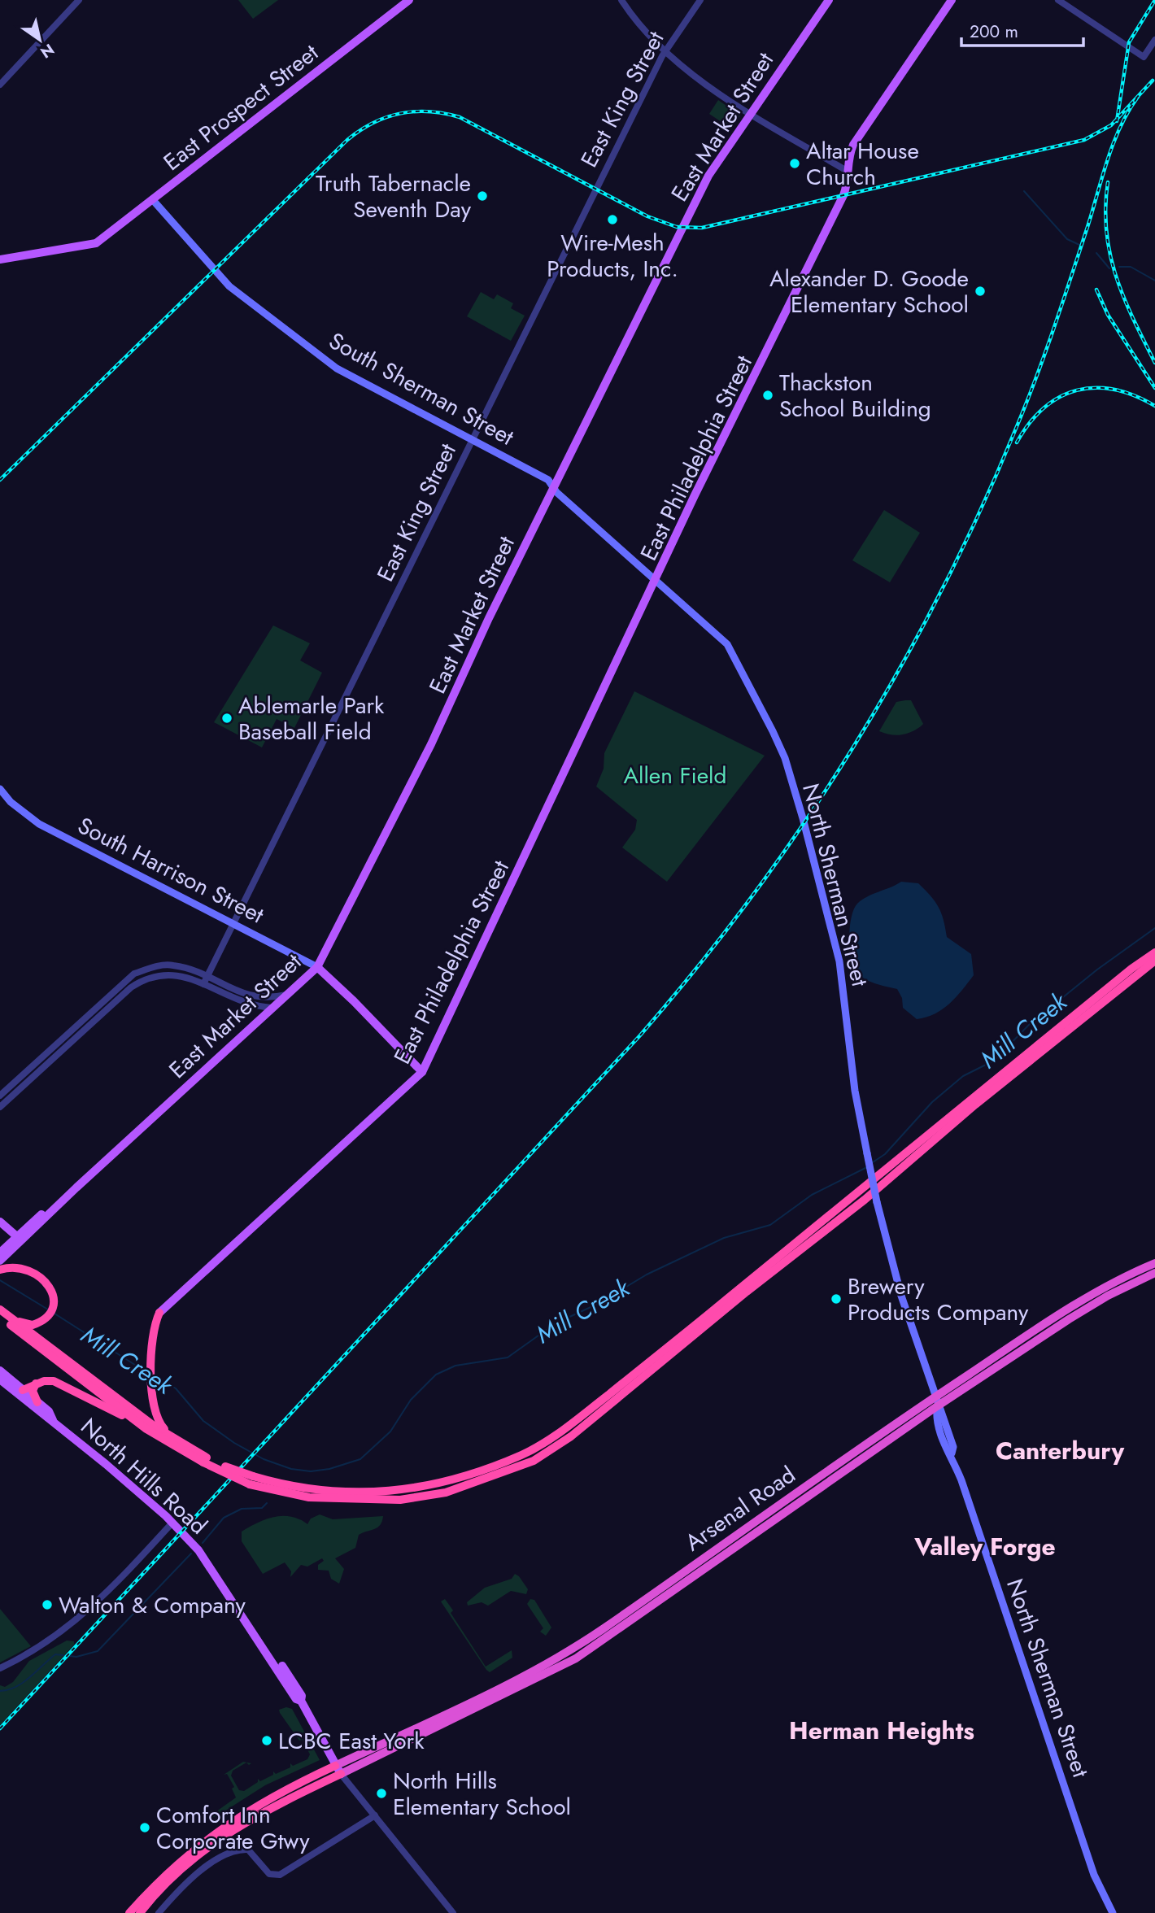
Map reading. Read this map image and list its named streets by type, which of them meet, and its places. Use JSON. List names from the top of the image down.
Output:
{
  "streets": {
    "highway": ["Arsenal Road"],
    "main road": [
      "East Prospect Street",
      "East Market Street",
      "South Sherman Street",
      "East Philadelphia Street",
      "South Harrison Street",
      "North Sherman Street",
      "North Hills Road"
    ],
    "street": ["East King Street"]
  },
  "crossings": [
    ["East King Street", "South Sherman Street"],
    ["East King Street", "South Harrison Street"],
    ["East Prospect Street", "South Sherman Street"],
    ["East Market Street", "South Sherman Street"],
    ["East Market Street", "South Harrison Street"],
    ["East Market Street", "North Sherman Street"],
    ["South Sherman Street", "North Sherman Street"],
    ["East Philadelphia Street", "North Sherman Street"],
    ["North Sherman Street", "Arsenal Road"],
    ["North Hills Road", "Arsenal Road"]
  ],
  "districts": ["Canterbury", "Valley Forge", "Herman Heights"],
  "water": ["Mill Creek"],
  "parks": ["Allen Field"],
  "places": [
    "Altar House Church",
    "Truth Tabernacle Seventh Day",
    "Wire-Mesh Products, Inc.",
    "Alexander D. Goode Elementary School",
    "Thackston School Building",
    "Ablemarle Park Baseball Field",
    "Brewery Products Company",
    "Walton & Company",
    "LCBC East York",
    "North Hills Elementary School",
    "Comfort Inn Corporate Gtwy"
  ],
  "scale_bar": "200 m",
  "north": "bottom right"
}
